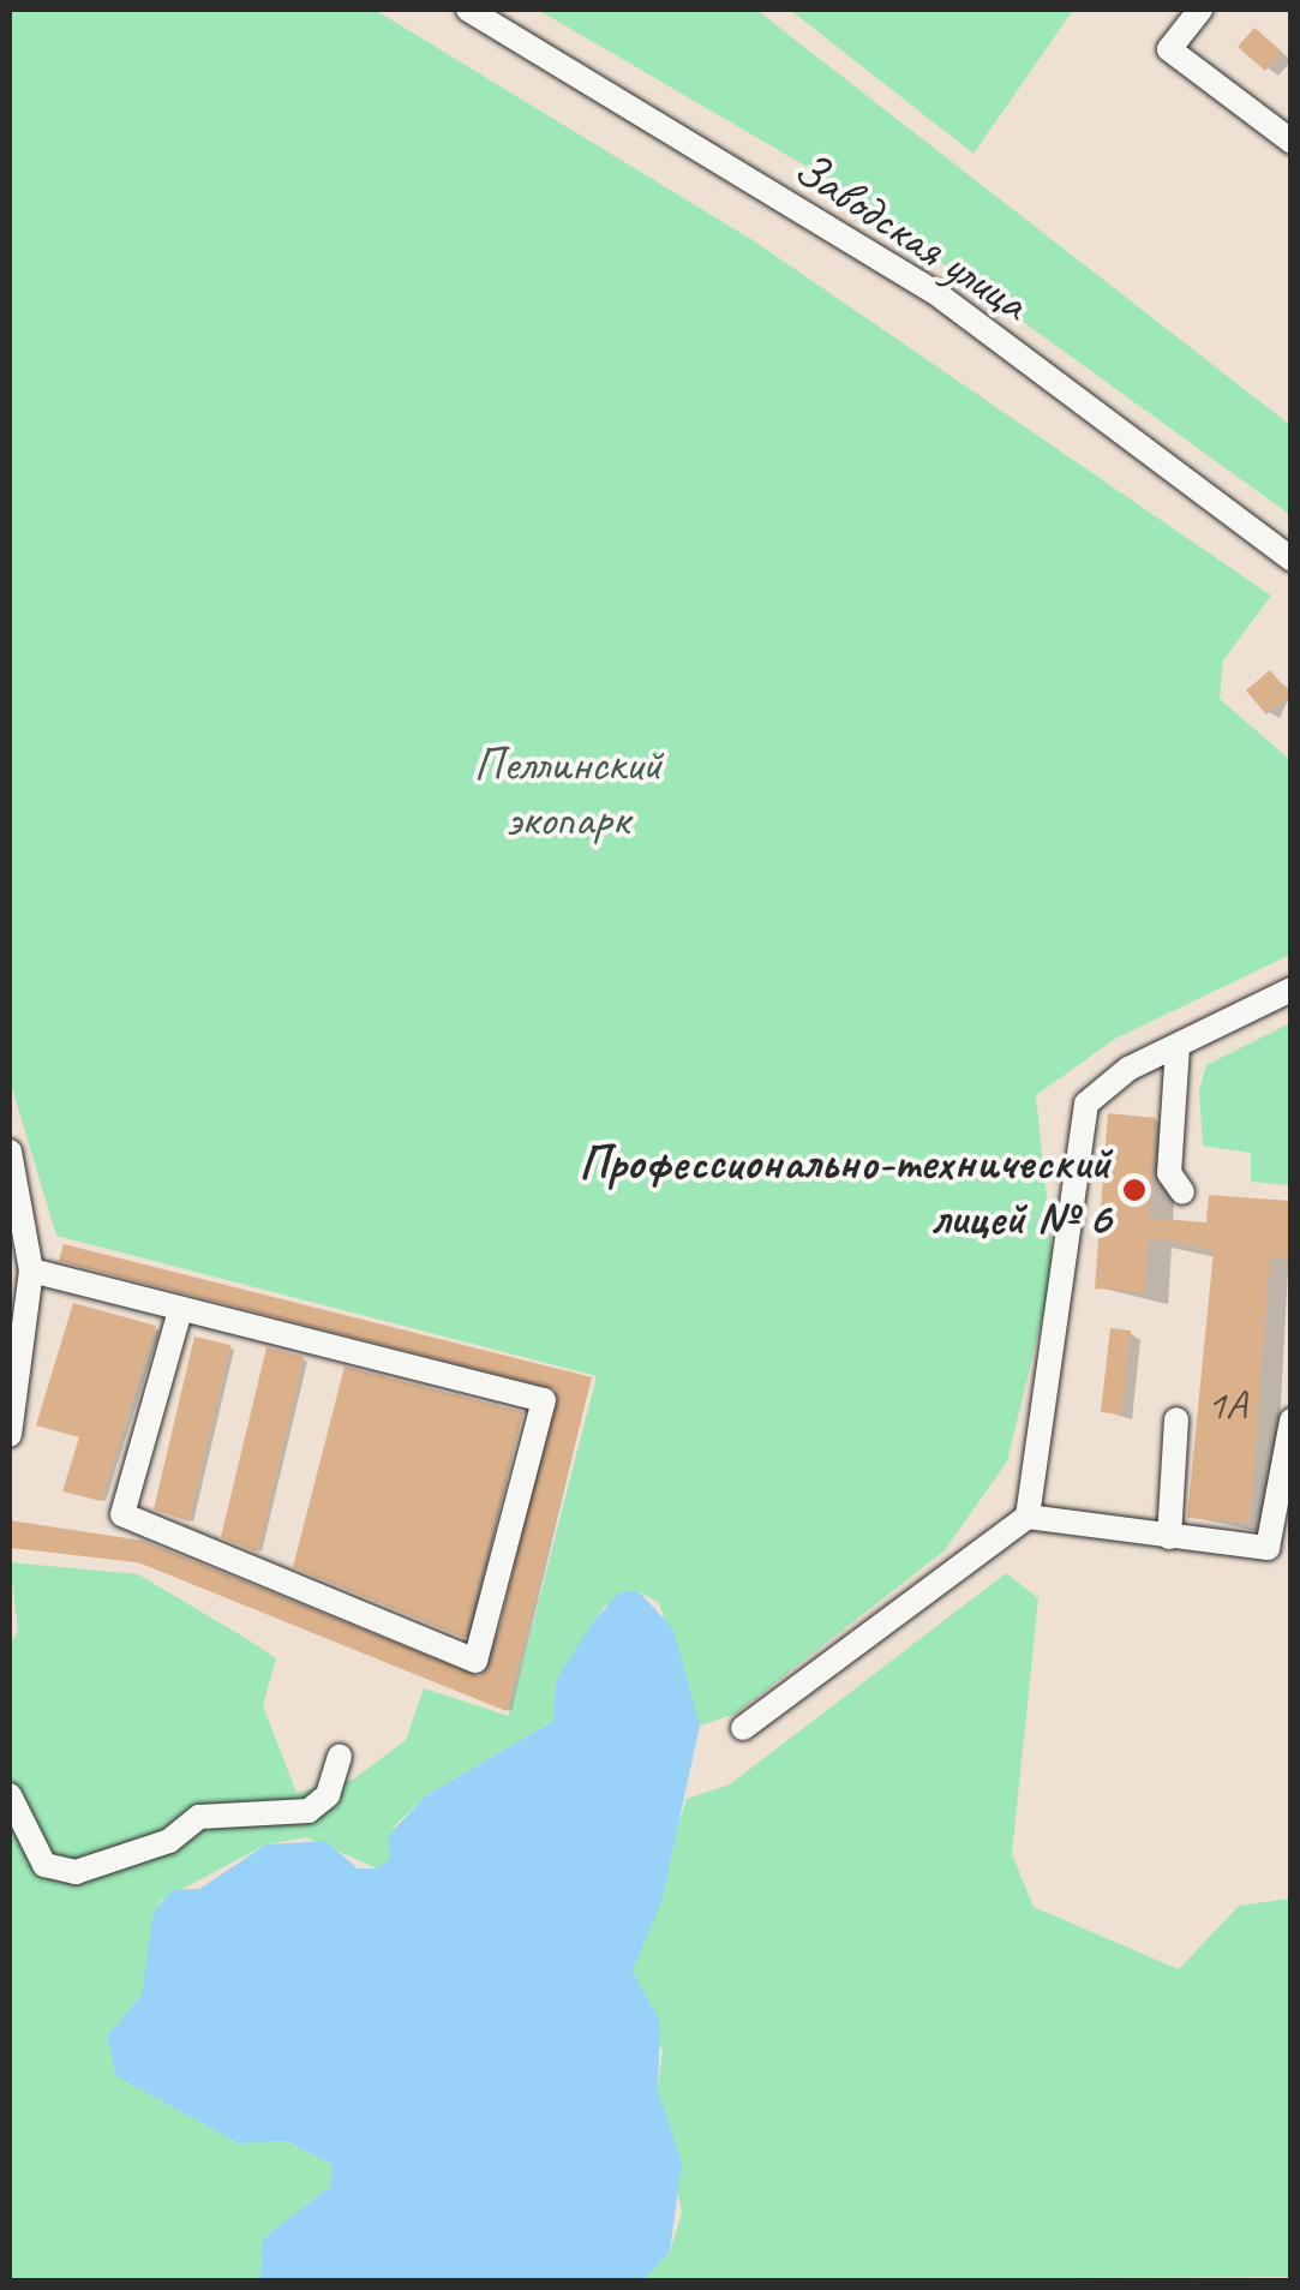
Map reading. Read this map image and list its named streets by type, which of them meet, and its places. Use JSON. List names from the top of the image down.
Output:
{
  "streets": {
    "street": ["Заводская улица"]
  },
  "parks": ["Пеллинский экопарк"],
  "places": ["Профессионально-технический лицей № 6"],
  "house_numbers": ["1А"]
}
